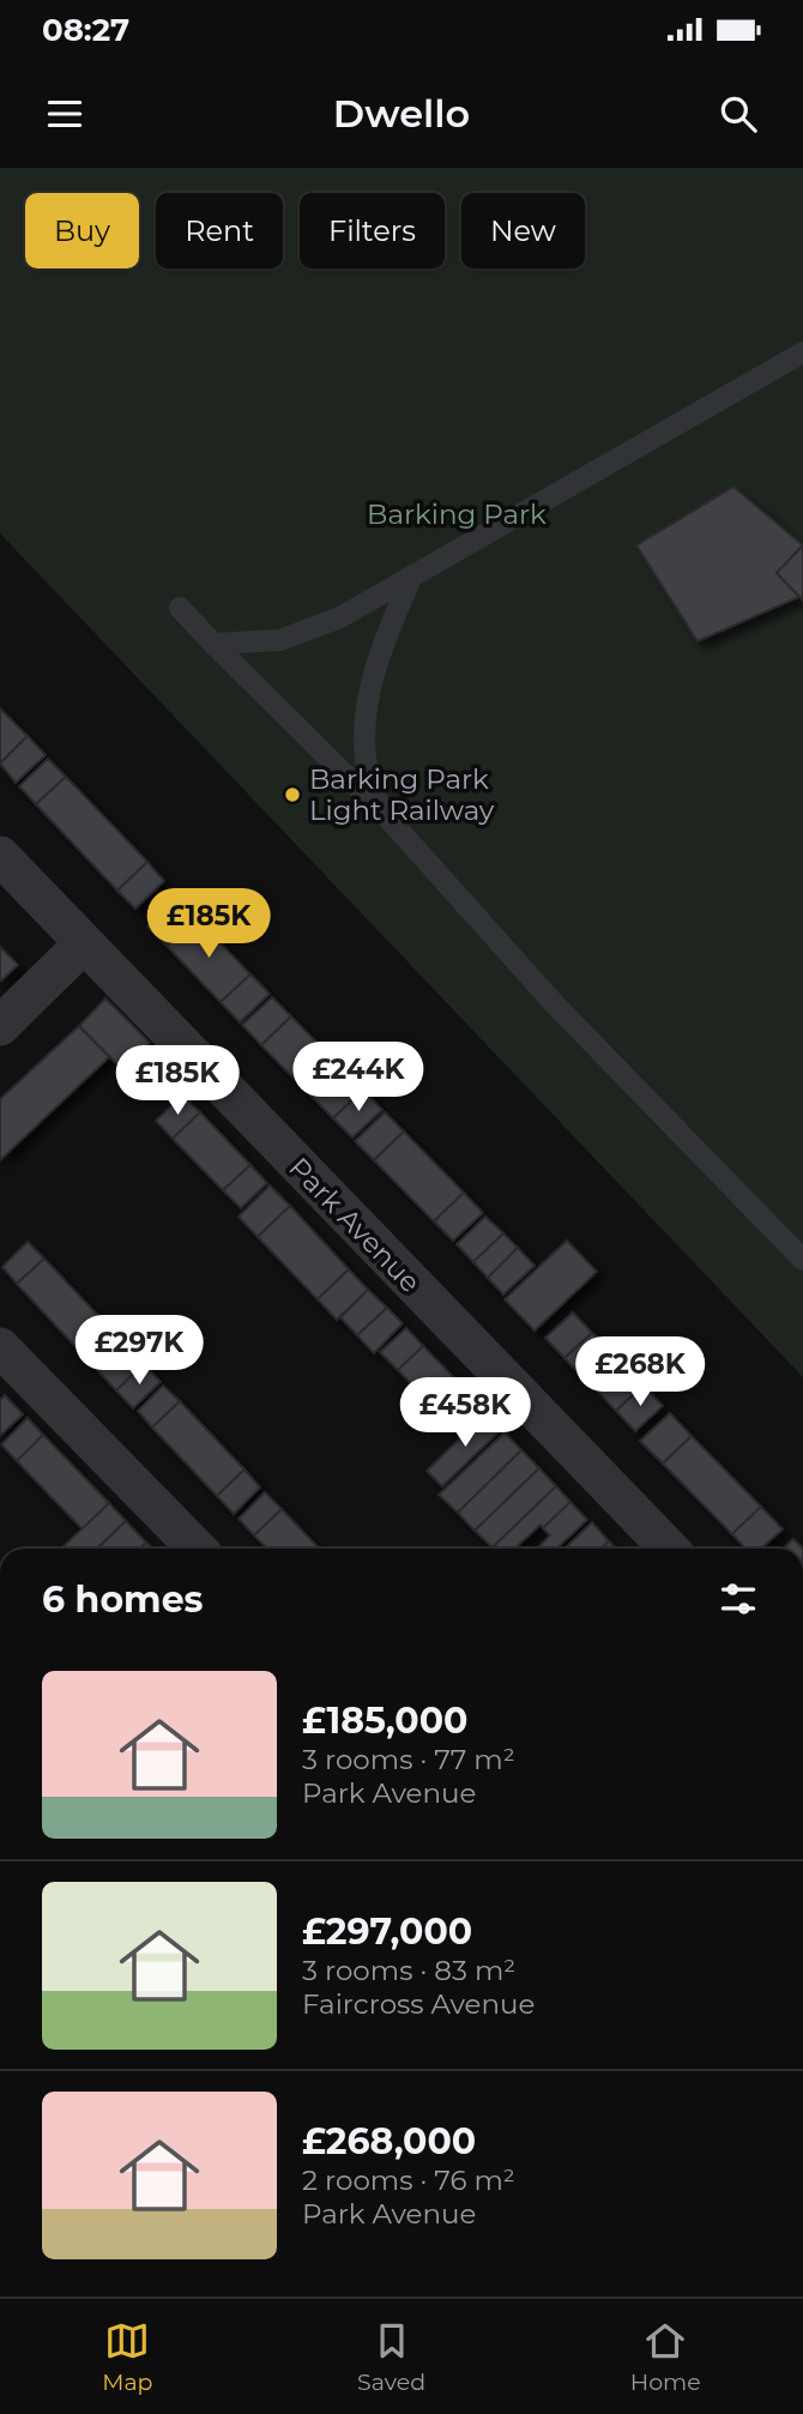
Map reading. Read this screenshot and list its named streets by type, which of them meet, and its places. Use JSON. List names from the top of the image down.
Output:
{
  "streets": {
    "street": ["Park Avenue"]
  },
  "parks": ["Barking Park"],
  "places": ["Barking Park Light Railway"],
  "page": {
    "status": "08:27",
    "header": "Dwello",
    "chip": [
      "Buy",
      "Rent",
      "Filters",
      "New"
    ],
    "price": [
      "£185K",
      "£244K",
      "£185K",
      "£297K",
      "£268K",
      "£458K"
    ],
    "heading": "6 homes",
    "list": [
      {
        "name": "£185,000",
        "note": "3 rooms · 77 m² · Park Avenue"
      },
      {
        "name": "£297,000",
        "note": "3 rooms · 83 m² · Faircross Avenue"
      },
      {
        "name": "£268,000",
        "note": "2 rooms · 76 m² · Park Avenue"
      }
    ],
    "tabs": ["Map", "Saved", "Home"]
  }
}
